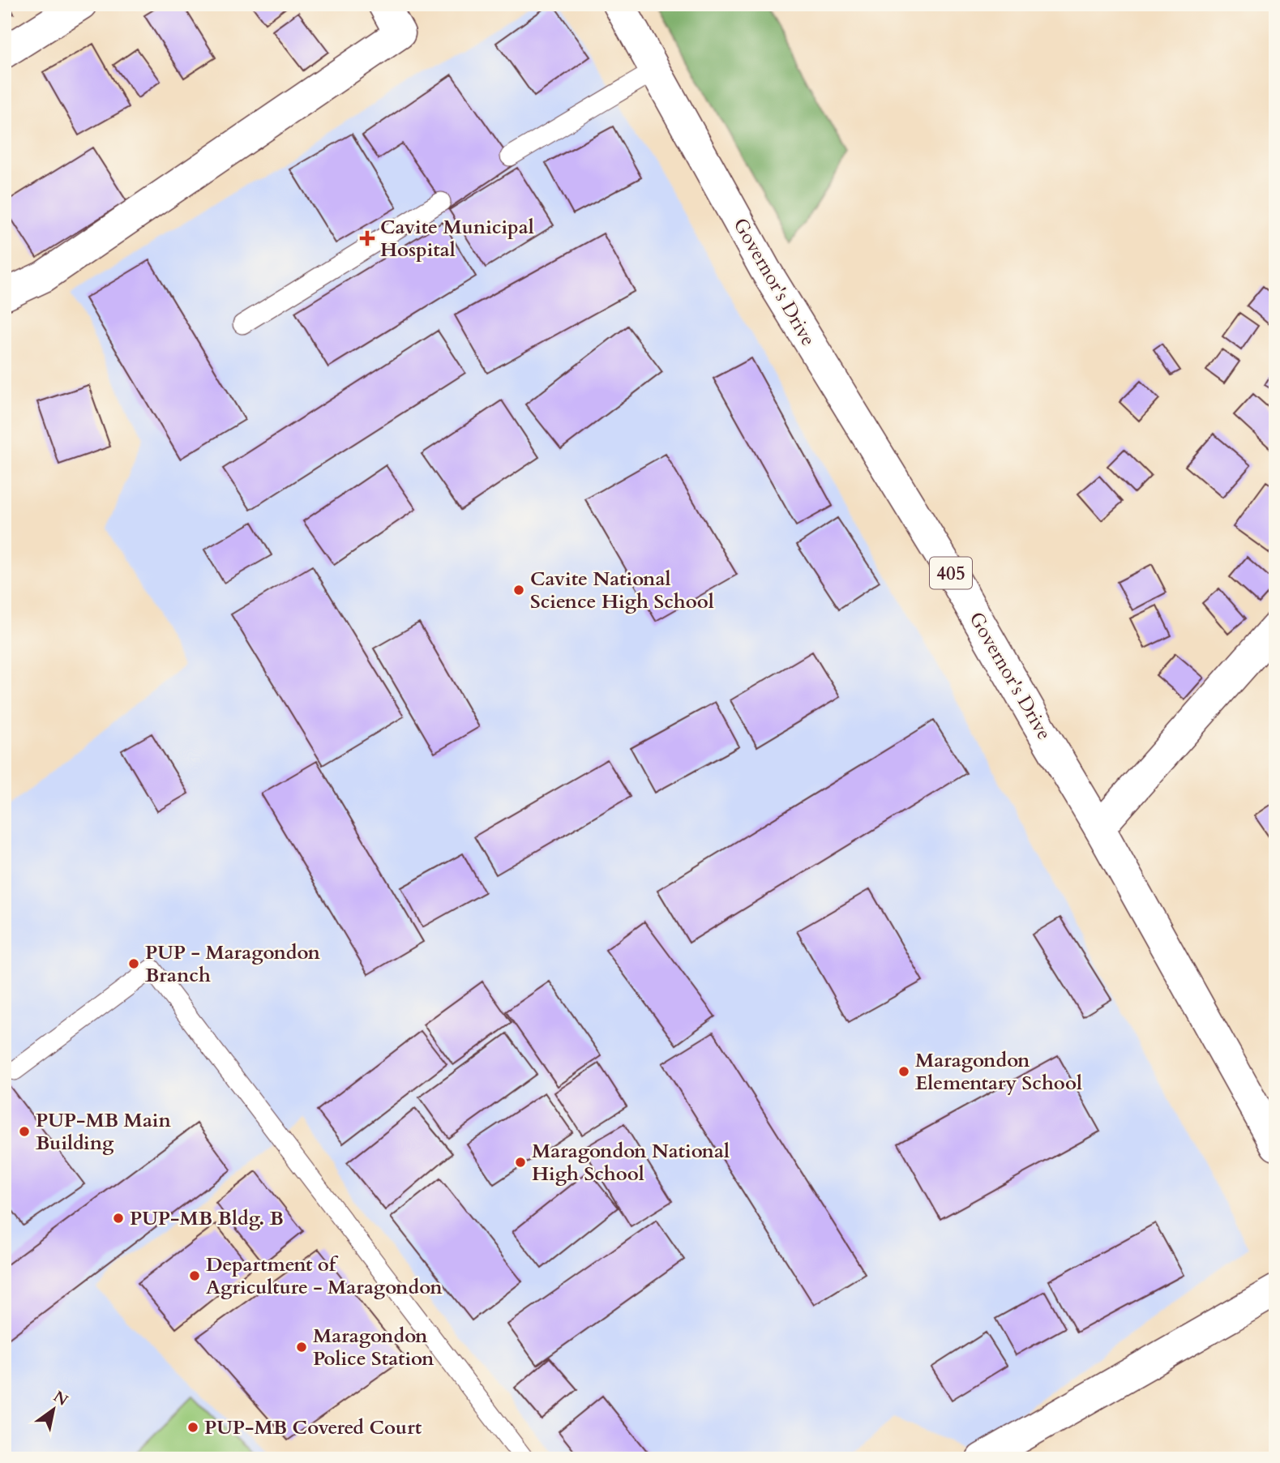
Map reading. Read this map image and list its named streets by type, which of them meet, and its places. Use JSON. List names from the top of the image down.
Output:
{
  "streets": {
    "main road": ["Governor's Drive", "405"]
  },
  "places": {
    "health": ["Cavite Municipal Hospital"],
    "other": [
      "Cavite National Science High School",
      "PUP - Maragondon Branch",
      "Maragondon Elementary School",
      "PUP-MB Main Building",
      "Maragondon National High School",
      "PUP-MB Bldg. B",
      "Department of Agriculture - Maragondon",
      "Maragondon Police Station",
      "PUP-MB Covered Court"
    ]
  },
  "north": "top right"
}
